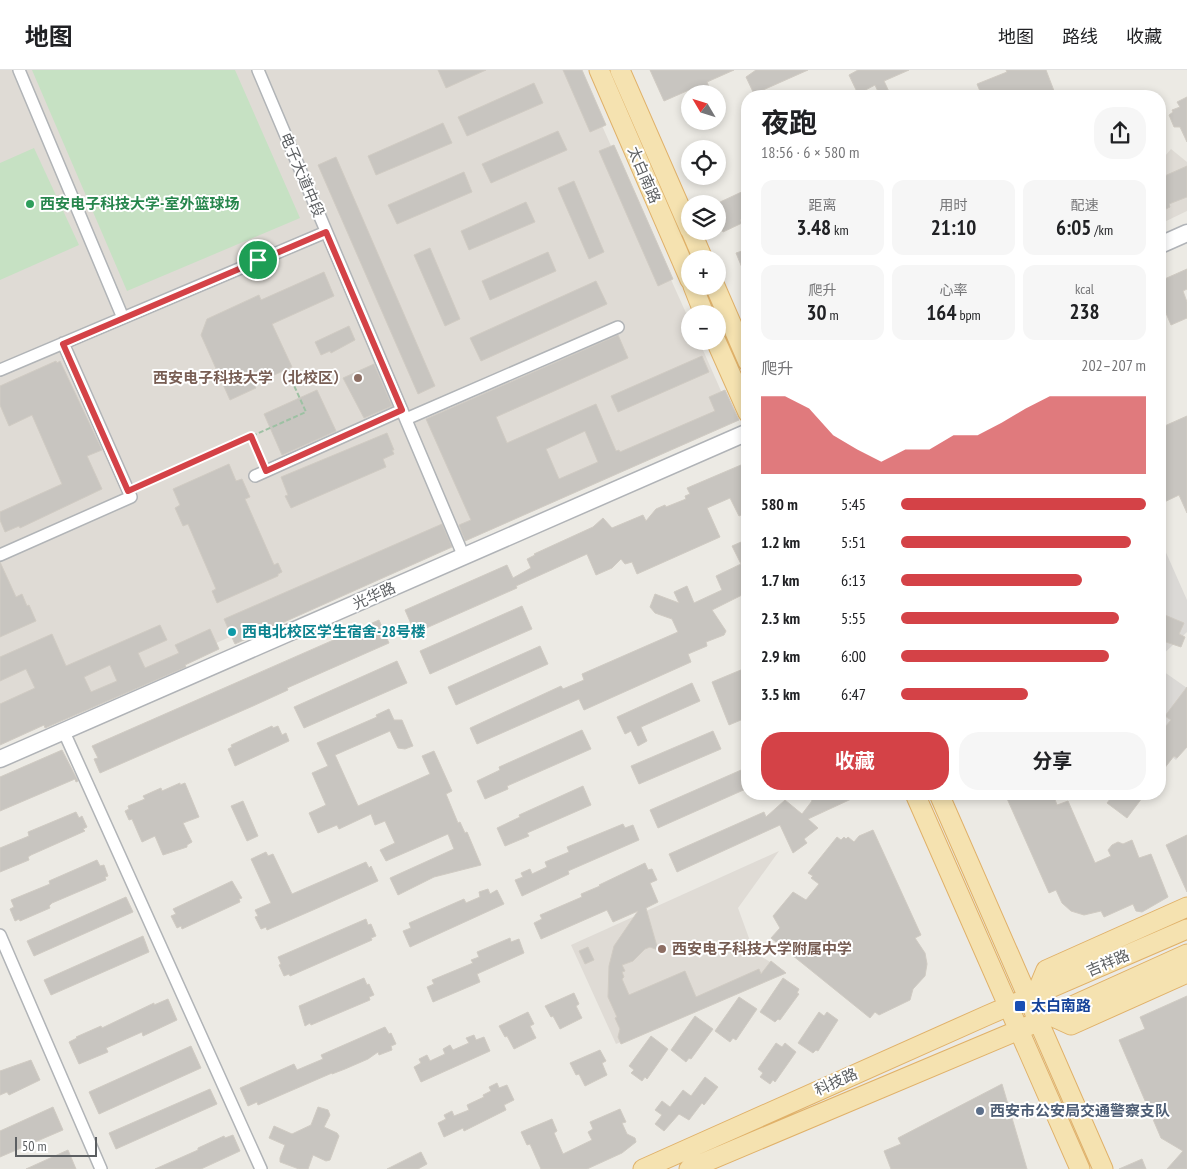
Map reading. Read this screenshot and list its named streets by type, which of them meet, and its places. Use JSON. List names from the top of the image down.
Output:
{
  "streets": {
    "main road": ["太白南路", "吉祥路", "科技路"],
    "street": ["电子大道中段", "光华路"]
  },
  "crossings": [
    ["电子大道中段", "光华路"],
    ["吉祥路", "科技路"]
  ],
  "places": {
    "other": [
      "西安电子科技大学-室外篮球场",
      "西安电子科技大学（北校区）",
      "西电北校区学生宿舍-28号楼",
      "西安电子科技大学附属中学",
      "西安市公安局交通警察支队"
    ],
    "transit": ["太白南路"]
  },
  "scale_bar": "50 m",
  "north": "top left",
  "page": {
    "header": "地图",
    "nav": ["地图", "路线", "收藏"],
    "map_buttons": ["+", "−"],
    "heading": ["夜跑", "18:56 · 6 × 580 m"],
    "stats": [
      ["距离", "3.48 km"],
      ["用时", "21:10"],
      ["配速", "6:05 /km"],
      ["爬升", "30 m"],
      ["心率", "164 bpm"],
      ["kcal", "238"]
    ],
    "chart": ["爬升", "202–207 m"],
    "list": [
      {
        "name": "580 m",
        "note": "5:45"
      },
      {
        "name": "1.2 km",
        "note": "5:51"
      },
      {
        "name": "1.7 km",
        "note": "6:13"
      },
      {
        "name": "2.3 km",
        "note": "5:55"
      },
      {
        "name": "2.9 km",
        "note": "6:00"
      },
      {
        "name": "3.5 km",
        "note": "6:47"
      }
    ],
    "buttons": ["收藏", "分享"],
    "scale": "50 m"
  }
}
